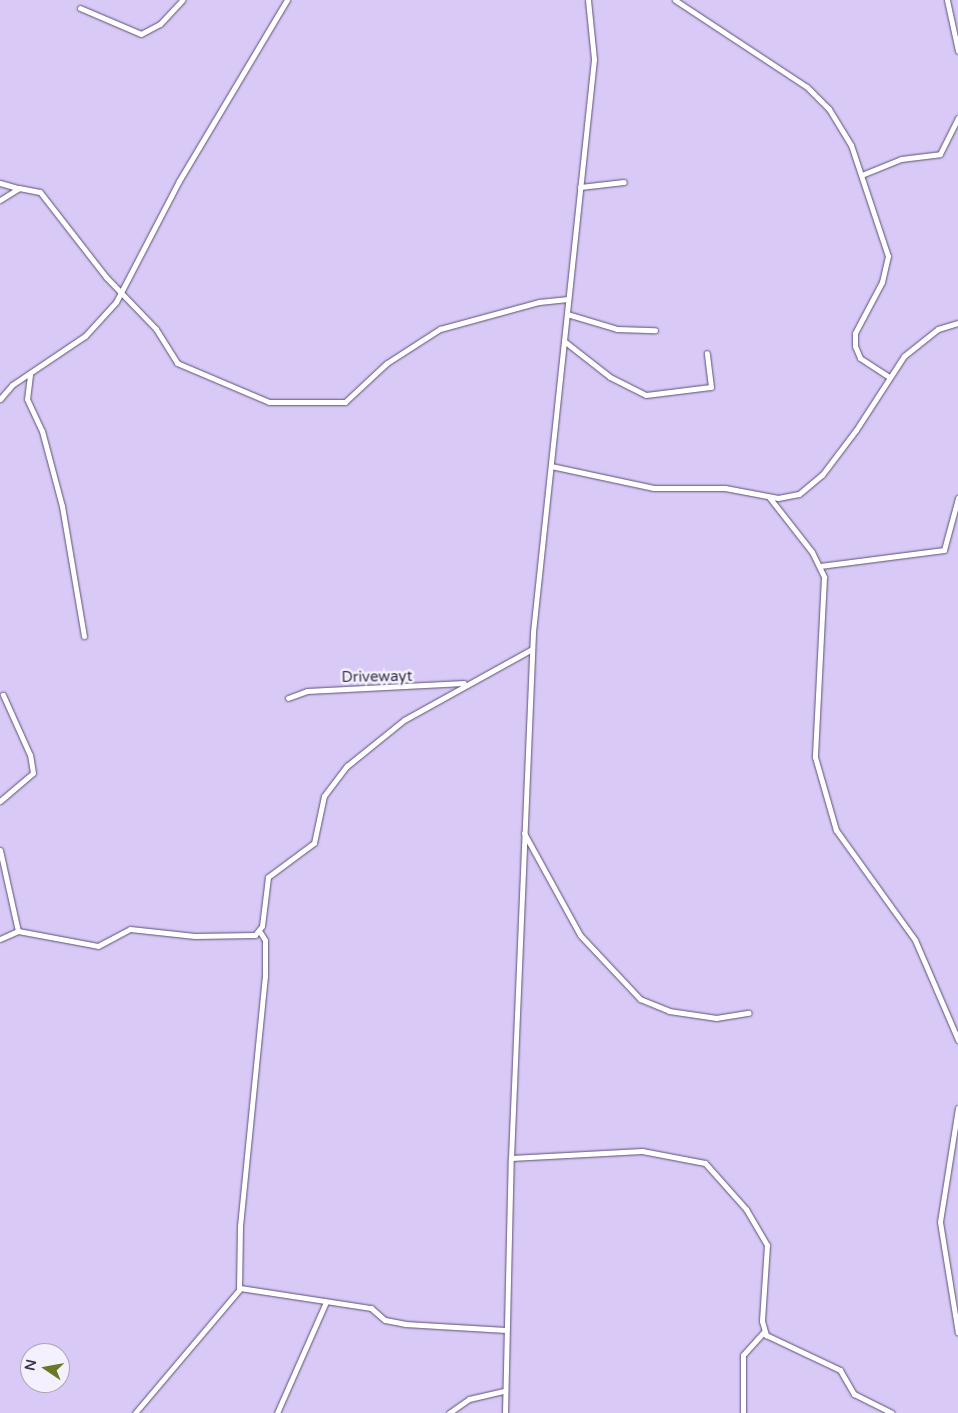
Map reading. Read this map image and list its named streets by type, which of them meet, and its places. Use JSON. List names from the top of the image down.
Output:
{
  "streets": {
    "street": ["Drivewayt"]
  },
  "north": "left"
}
